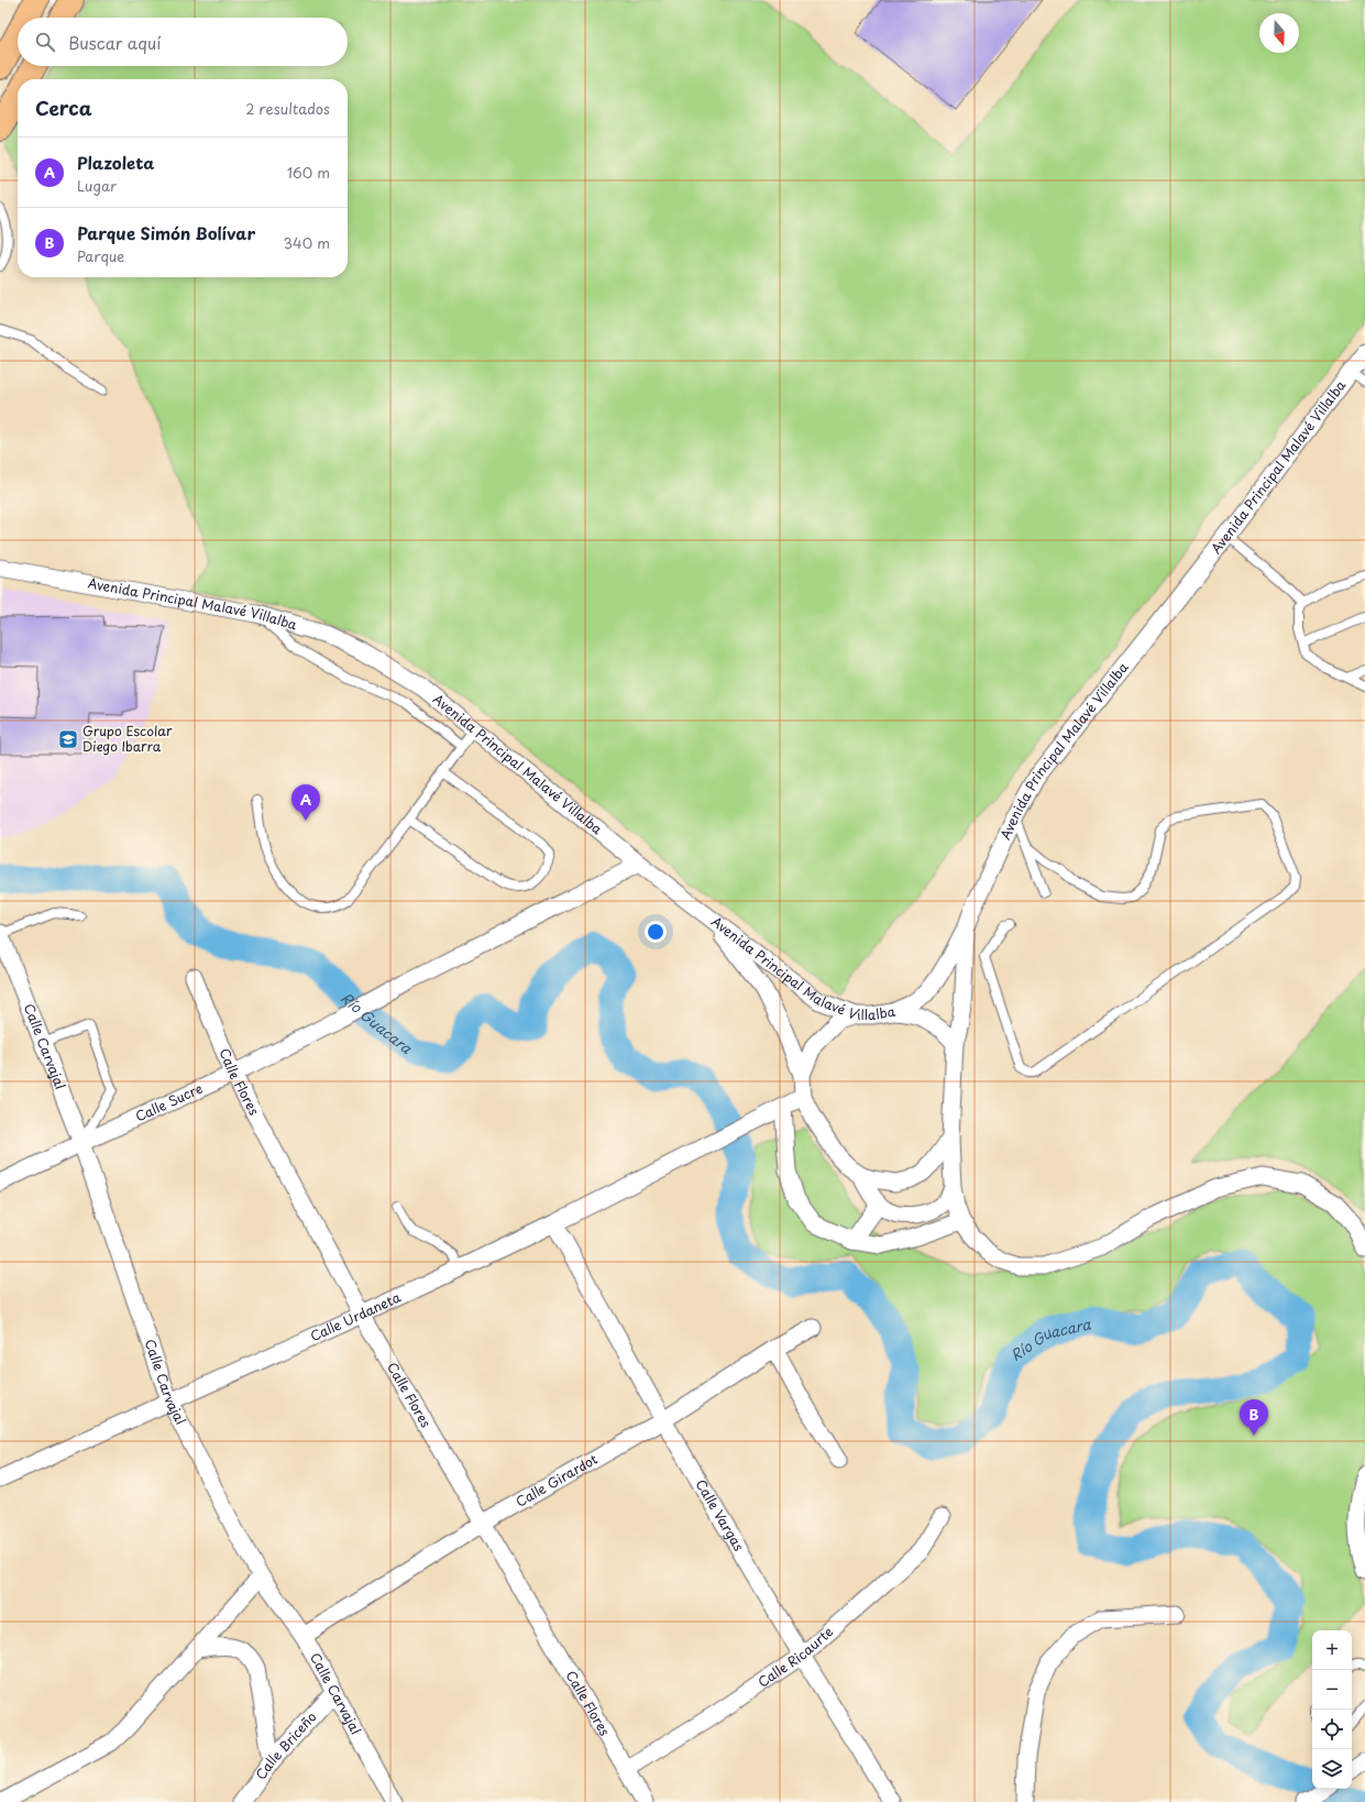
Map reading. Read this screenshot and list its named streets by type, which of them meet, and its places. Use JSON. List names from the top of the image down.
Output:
{
  "streets": {
    "street": [
      "Avenida Principal Malavé Villalba",
      "Calle Carvajal",
      "Calle Flores",
      "Calle Sucre",
      "Calle Urdaneta",
      "Calle Girardot",
      "Calle Vargas",
      "Calle Ricaurte",
      "Calle Briceño"
    ]
  },
  "crossings": [
    ["Avenida Principal Malavé Villalba", "Calle Sucre"],
    ["Calle Carvajal", "Calle Sucre"],
    ["Calle Carvajal", "Calle Urdaneta"],
    ["Calle Carvajal", "Calle Girardot"],
    ["Calle Carvajal", "Calle Briceño"],
    ["Calle Flores", "Calle Sucre"],
    ["Calle Flores", "Calle Urdaneta"],
    ["Calle Flores", "Calle Girardot"],
    ["Calle Flores", "Calle Ricaurte"],
    ["Calle Urdaneta", "Calle Vargas"],
    ["Calle Girardot", "Calle Vargas"],
    ["Calle Vargas", "Calle Ricaurte"]
  ],
  "water": ["Río Guacara"],
  "places": {
    "school or university": ["Grupo Escolar Diego Ibarra"]
  },
  "north": "bottom",
  "page": {
    "search": "Buscar aquí",
    "heading": ["Cerca", "2 resultados"],
    "list": [
      {
        "mark": "A",
        "name": "Plazoleta",
        "note": "Lugar",
        "value": "160 m"
      },
      {
        "mark": "B",
        "name": "Parque Simón Bolívar",
        "note": "Parque",
        "value": "340 m"
      }
    ],
    "pins": ["A", "B"],
    "map_buttons": ["+", "−"]
  }
}
